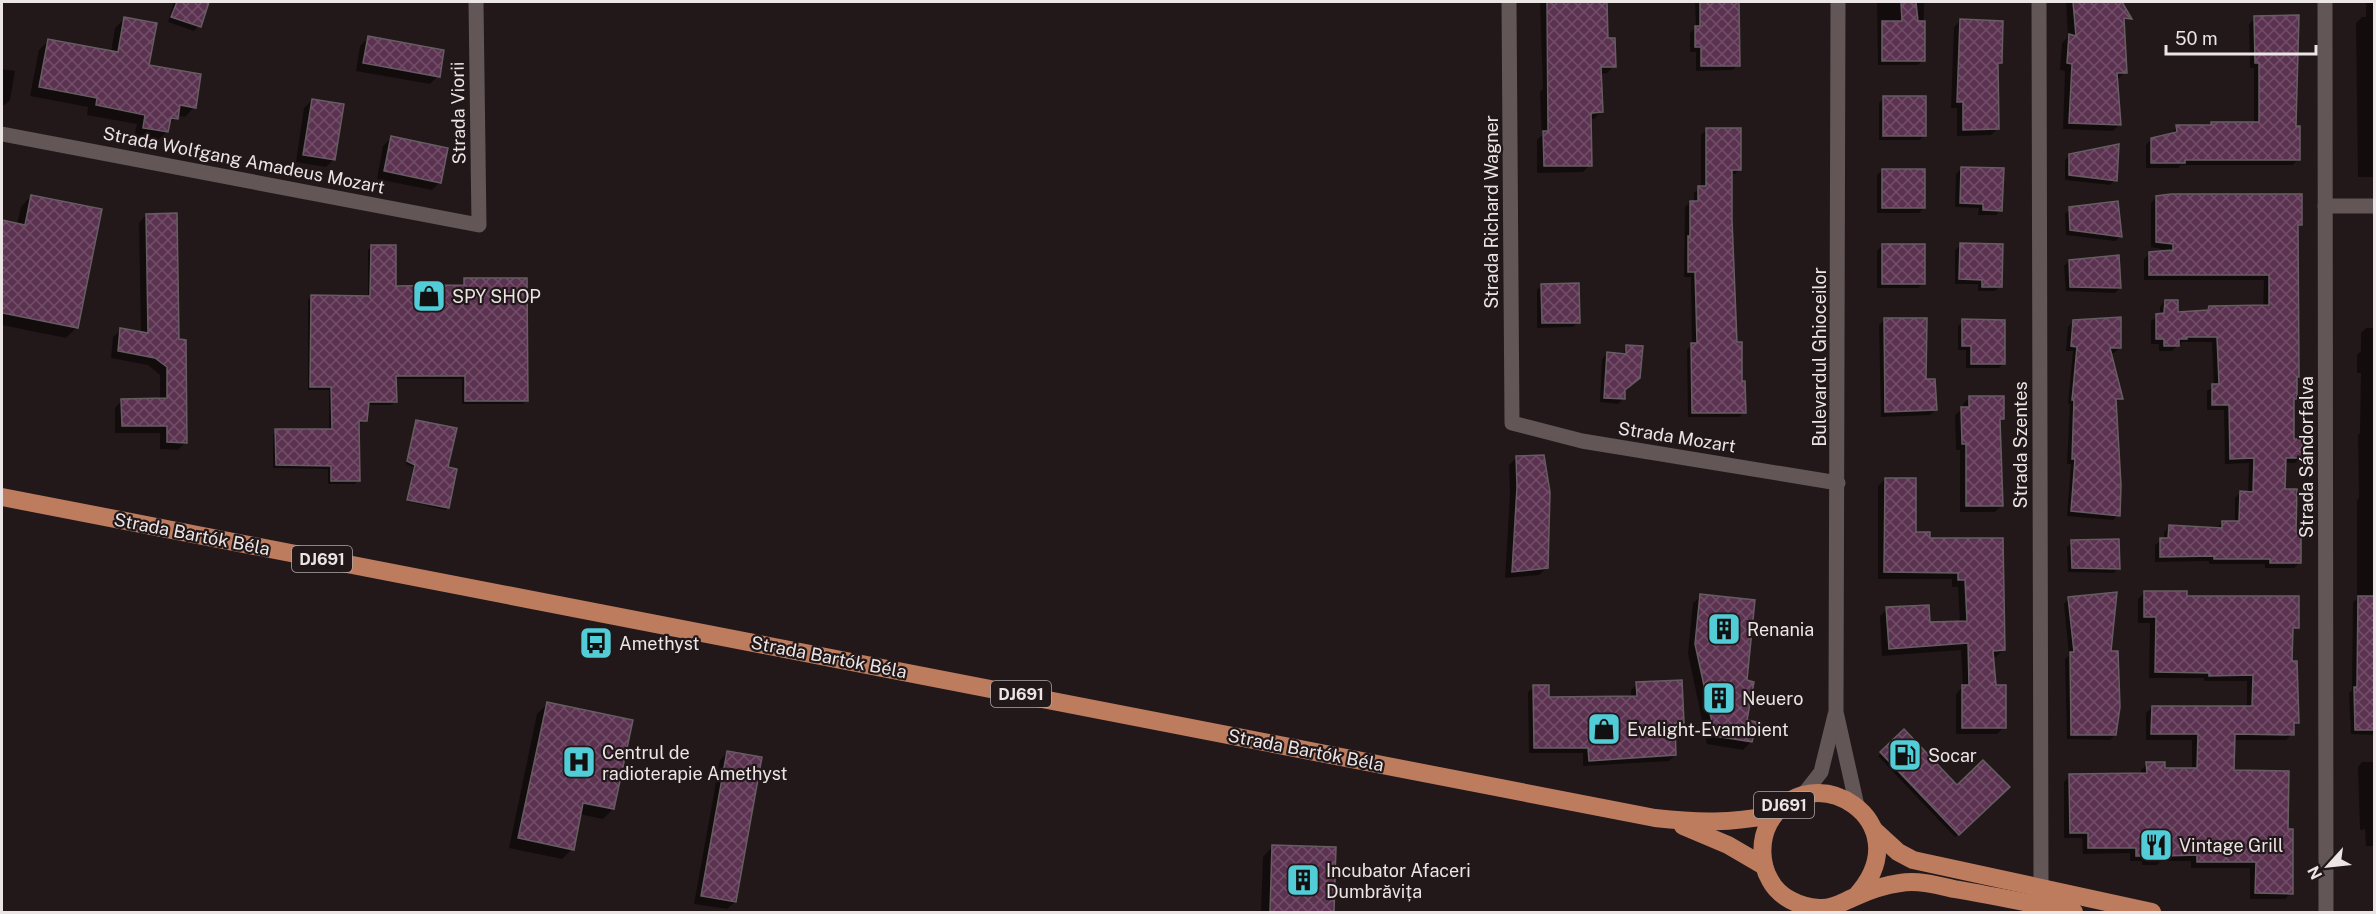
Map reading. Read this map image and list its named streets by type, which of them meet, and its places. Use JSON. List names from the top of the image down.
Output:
{
  "streets": {
    "main road": ["Strada Bartók Béla", "DJ691"],
    "street": [
      "Strada Viorii",
      "Strada Wolfgang Amadeus Mozart",
      "Strada Richard Wagner",
      "Bulevardul Ghioceilor",
      "Strada Mozart",
      "Strada Szentes",
      "Strada Sándorfalva"
    ]
  },
  "crossings": [
    ["Strada Viorii", "Strada Wolfgang Amadeus Mozart"],
    ["Strada Richard Wagner", "Strada Mozart"],
    ["Bulevardul Ghioceilor", "Strada Mozart"],
    ["Bulevardul Ghioceilor", "Strada Bartók Béla"],
    ["Bulevardul Ghioceilor", "DJ691"],
    ["Strada Bartók Béla", "DJ691"]
  ],
  "places": {
    "shop": ["SPY SHOP", "Evalight-Evambient"],
    "building": ["Renania", "Neuero", "Incubator Afaceri Dumbrăvița"],
    "bus stop": ["Amethyst"],
    "fuel station": ["Socar"],
    "hospital": ["Centrul de radioterapie Amethyst"],
    "restaurant": ["Vintage Grill"]
  },
  "scale_bar": "50 m",
  "north": "bottom left"
}
